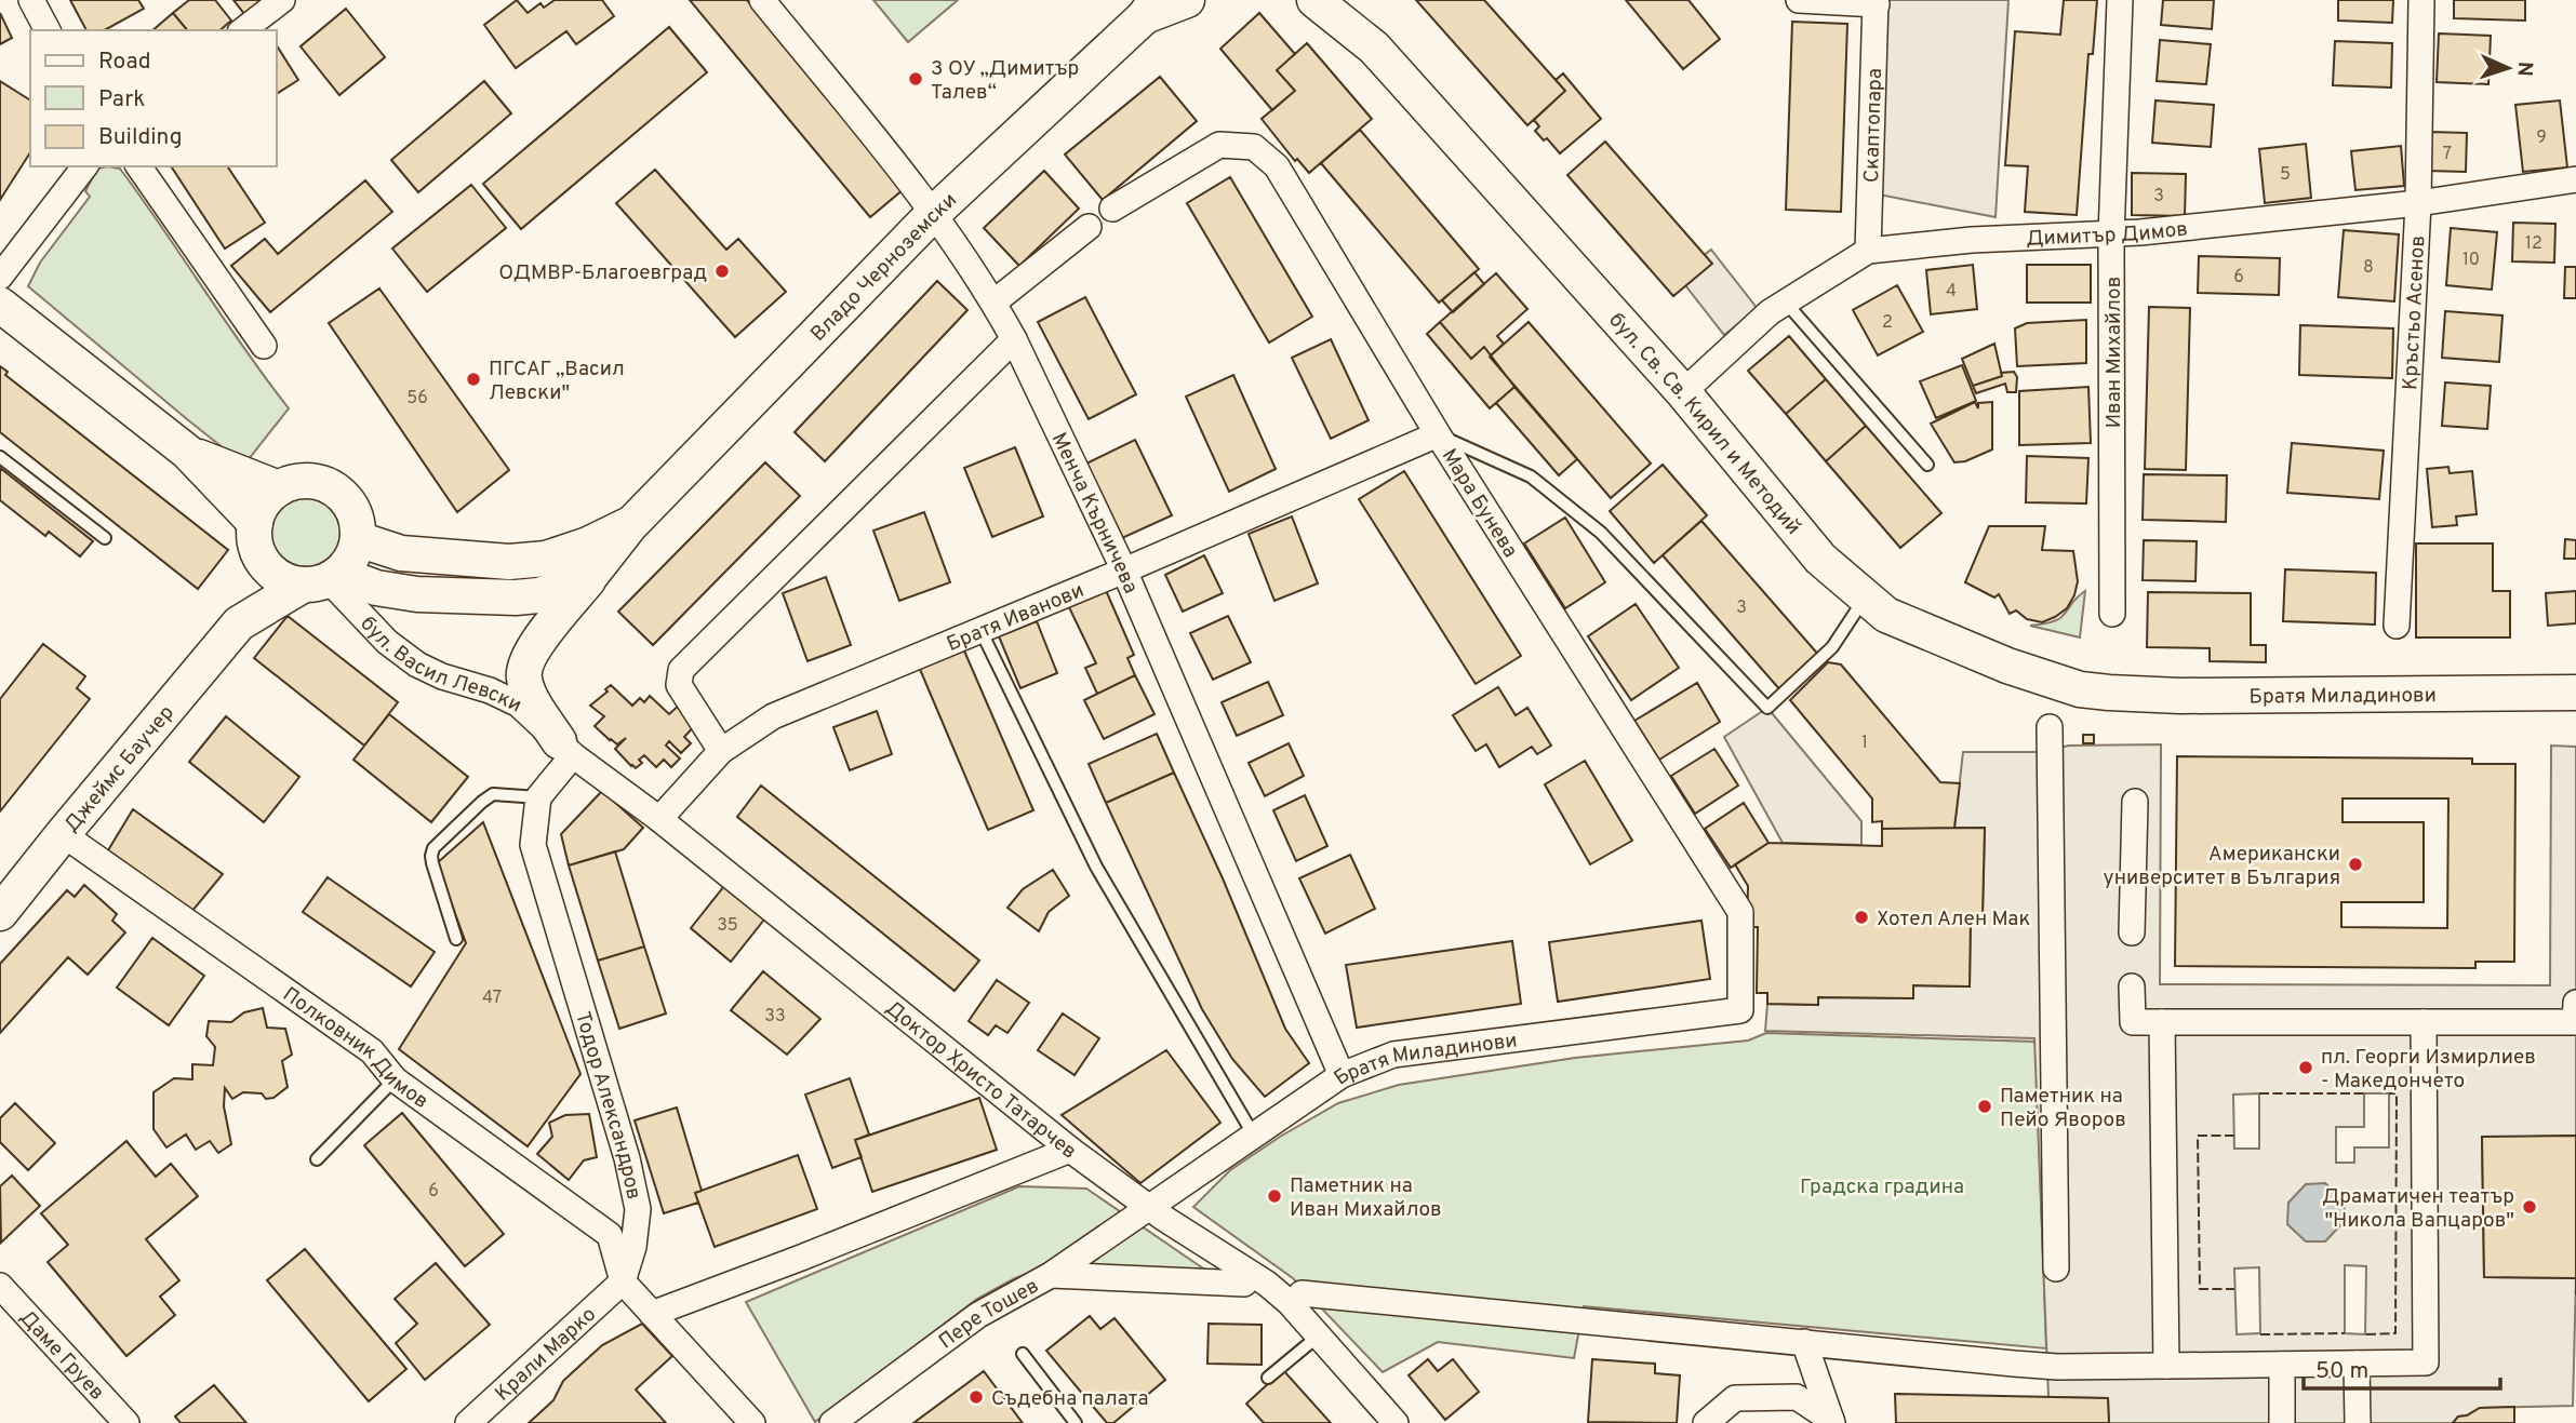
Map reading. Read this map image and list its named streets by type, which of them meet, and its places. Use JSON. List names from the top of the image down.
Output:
{
  "streets": {
    "street": [
      "Скаптопара",
      "Димитър Димов",
      "Владо Черноземски",
      "Кръстьо Асенов",
      "Иван Михайлов",
      "бул. Св. Св. Кирил и Методий",
      "Мара Бунева",
      "Менча Кърничева",
      "Братя Иванови",
      "бул. Васил Левски",
      "Братя Миладинови",
      "Джеймс Баучер",
      "Полковник Димов",
      "Доктор Христо Татарчев",
      "Тодор Александров",
      "Пере Тошев",
      "Крали Марко",
      "Даме Груев"
    ]
  },
  "crossings": [
    ["Скаптопара", "Димитър Димов"],
    ["Димитър Димов", "Кръстьо Асенов"],
    ["Димитър Димов", "Иван Михайлов"],
    ["Димитър Димов", "бул. Св. Св. Кирил и Методий"],
    ["Владо Черноземски", "Менча Кърничева"],
    ["бул. Св. Св. Кирил и Методий", "Братя Миладинови"],
    ["Мара Бунева", "Братя Иванови"],
    ["Мара Бунева", "Братя Миладинови"],
    ["Менча Кърничева", "Братя Иванови"],
    ["Менча Кърничева", "Братя Миладинови"],
    ["Братя Иванови", "Доктор Христо Татарчев"],
    ["бул. Васил Левски", "Доктор Христо Татарчев"],
    ["Братя Миладинови", "Доктор Христо Татарчев"],
    ["Братя Миладинови", "Пере Тошев"],
    ["Джеймс Баучер", "Полковник Димов"],
    ["Полковник Димов", "Тодор Александров"],
    ["Полковник Димов", "Крали Марко"],
    ["Доктор Христо Татарчев", "Пере Тошев"],
    ["Тодор Александров", "Крали Марко"]
  ],
  "parks": ["Градска градина"],
  "places": [
    "3 ОУ „Димитър Талев“",
    "ОДМВР-Благоевград",
    "ПГСАГ ,,Васил Левски\"",
    "Американски университет в България",
    "Хотел Ален Мак",
    "пл. Георги Измирлиев - Македончето",
    "Паметник на Пейо Яворов",
    "Паметник на Иван Михайлов",
    "Драматичен театър \"Никола Вапцаров\"",
    "Съдебна палата"
  ],
  "house_numbers": [
    "9",
    "7",
    "5",
    "3",
    "12",
    "10",
    "8",
    "6",
    "4",
    "2",
    "56",
    "3",
    "1",
    "35",
    "47",
    "33",
    "6"
  ],
  "legend": ["Road", "Park", "Building"],
  "scale_bar": "50 m",
  "north": "right"
}
